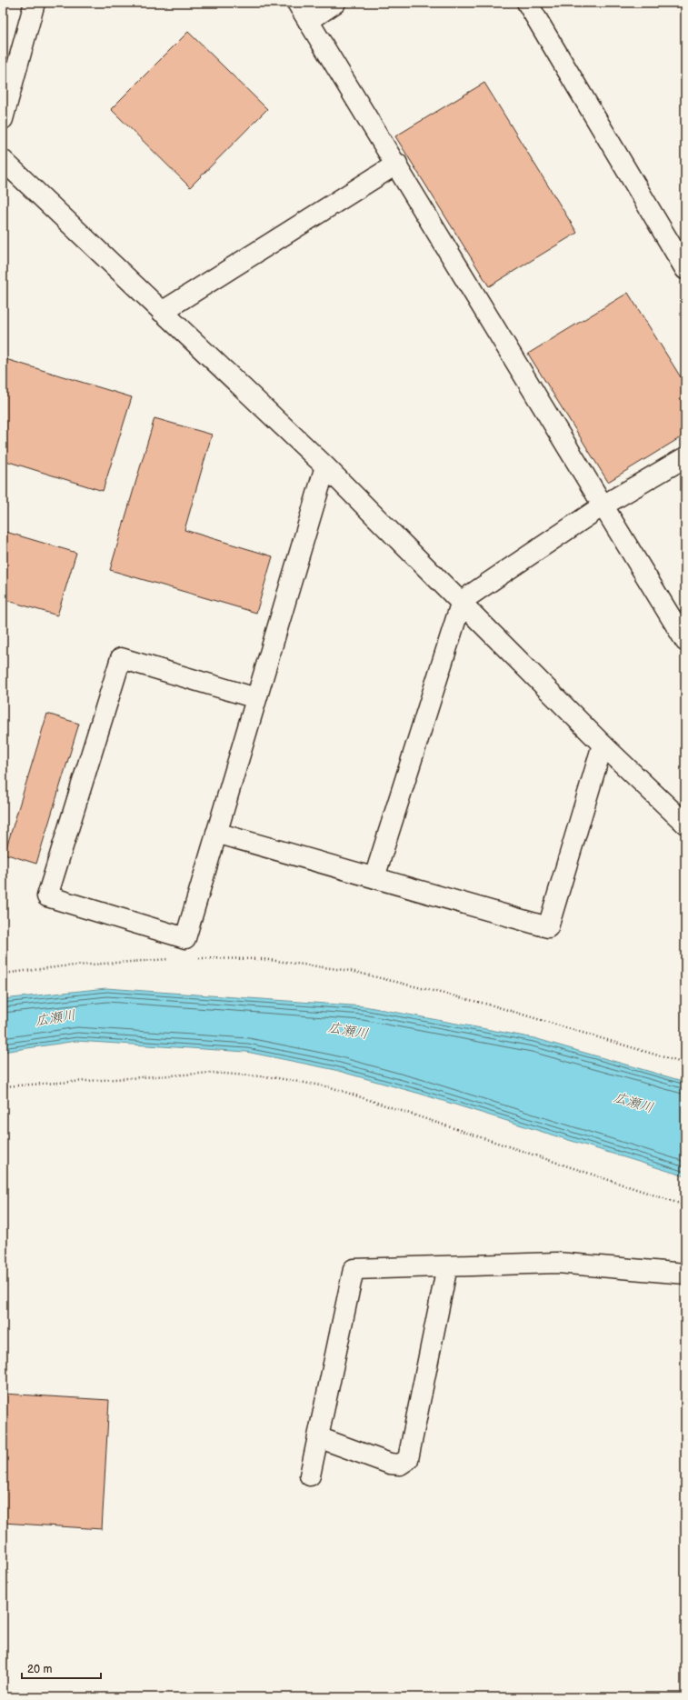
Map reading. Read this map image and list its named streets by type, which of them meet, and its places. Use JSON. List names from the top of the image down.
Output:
{
  "water": ["広瀬川"],
  "scale_bar": "20 m"
}
